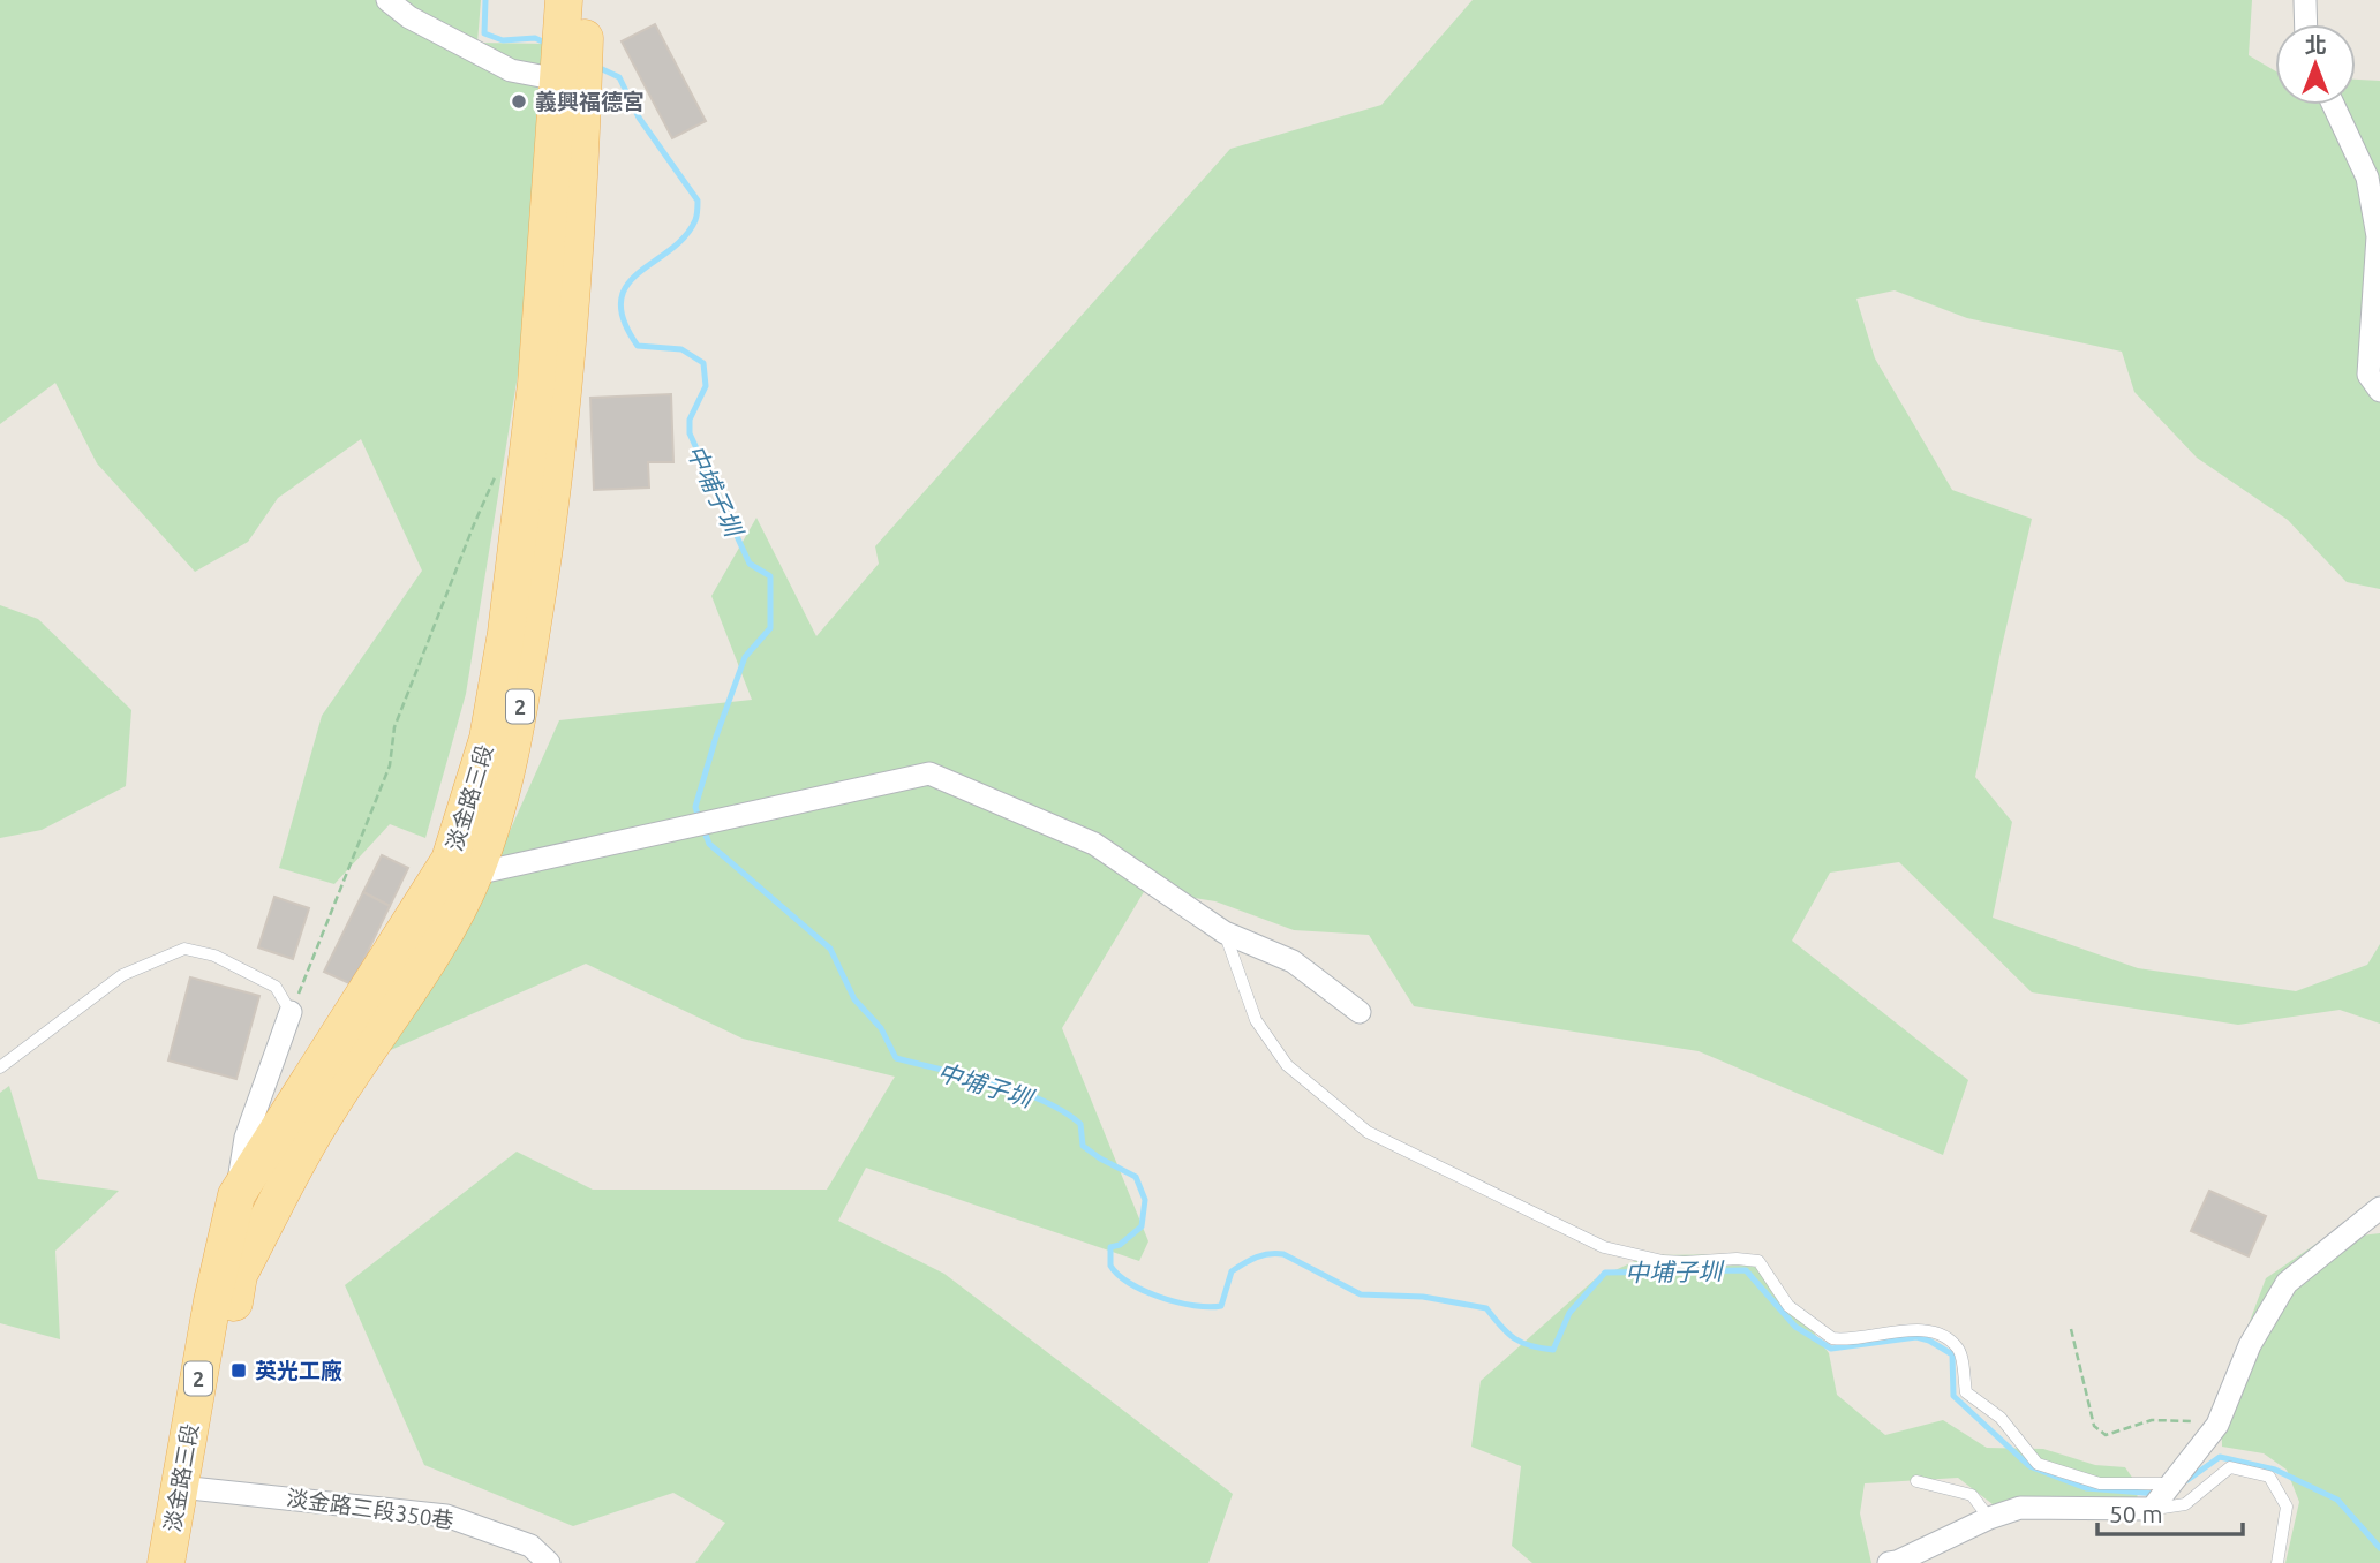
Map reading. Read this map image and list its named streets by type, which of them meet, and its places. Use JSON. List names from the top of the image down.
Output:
{
  "streets": {
    "main road": ["2", "淡金路三段"],
    "street": ["淡金路三段350巷"]
  },
  "crossings": [
    ["淡金路三段", "淡金路三段350巷"]
  ],
  "water": ["中埔子圳"],
  "places": {
    "other": ["義興福德宮"],
    "transit": ["英光工廠"]
  },
  "scale_bar": "50 m",
  "north": "top"
}
